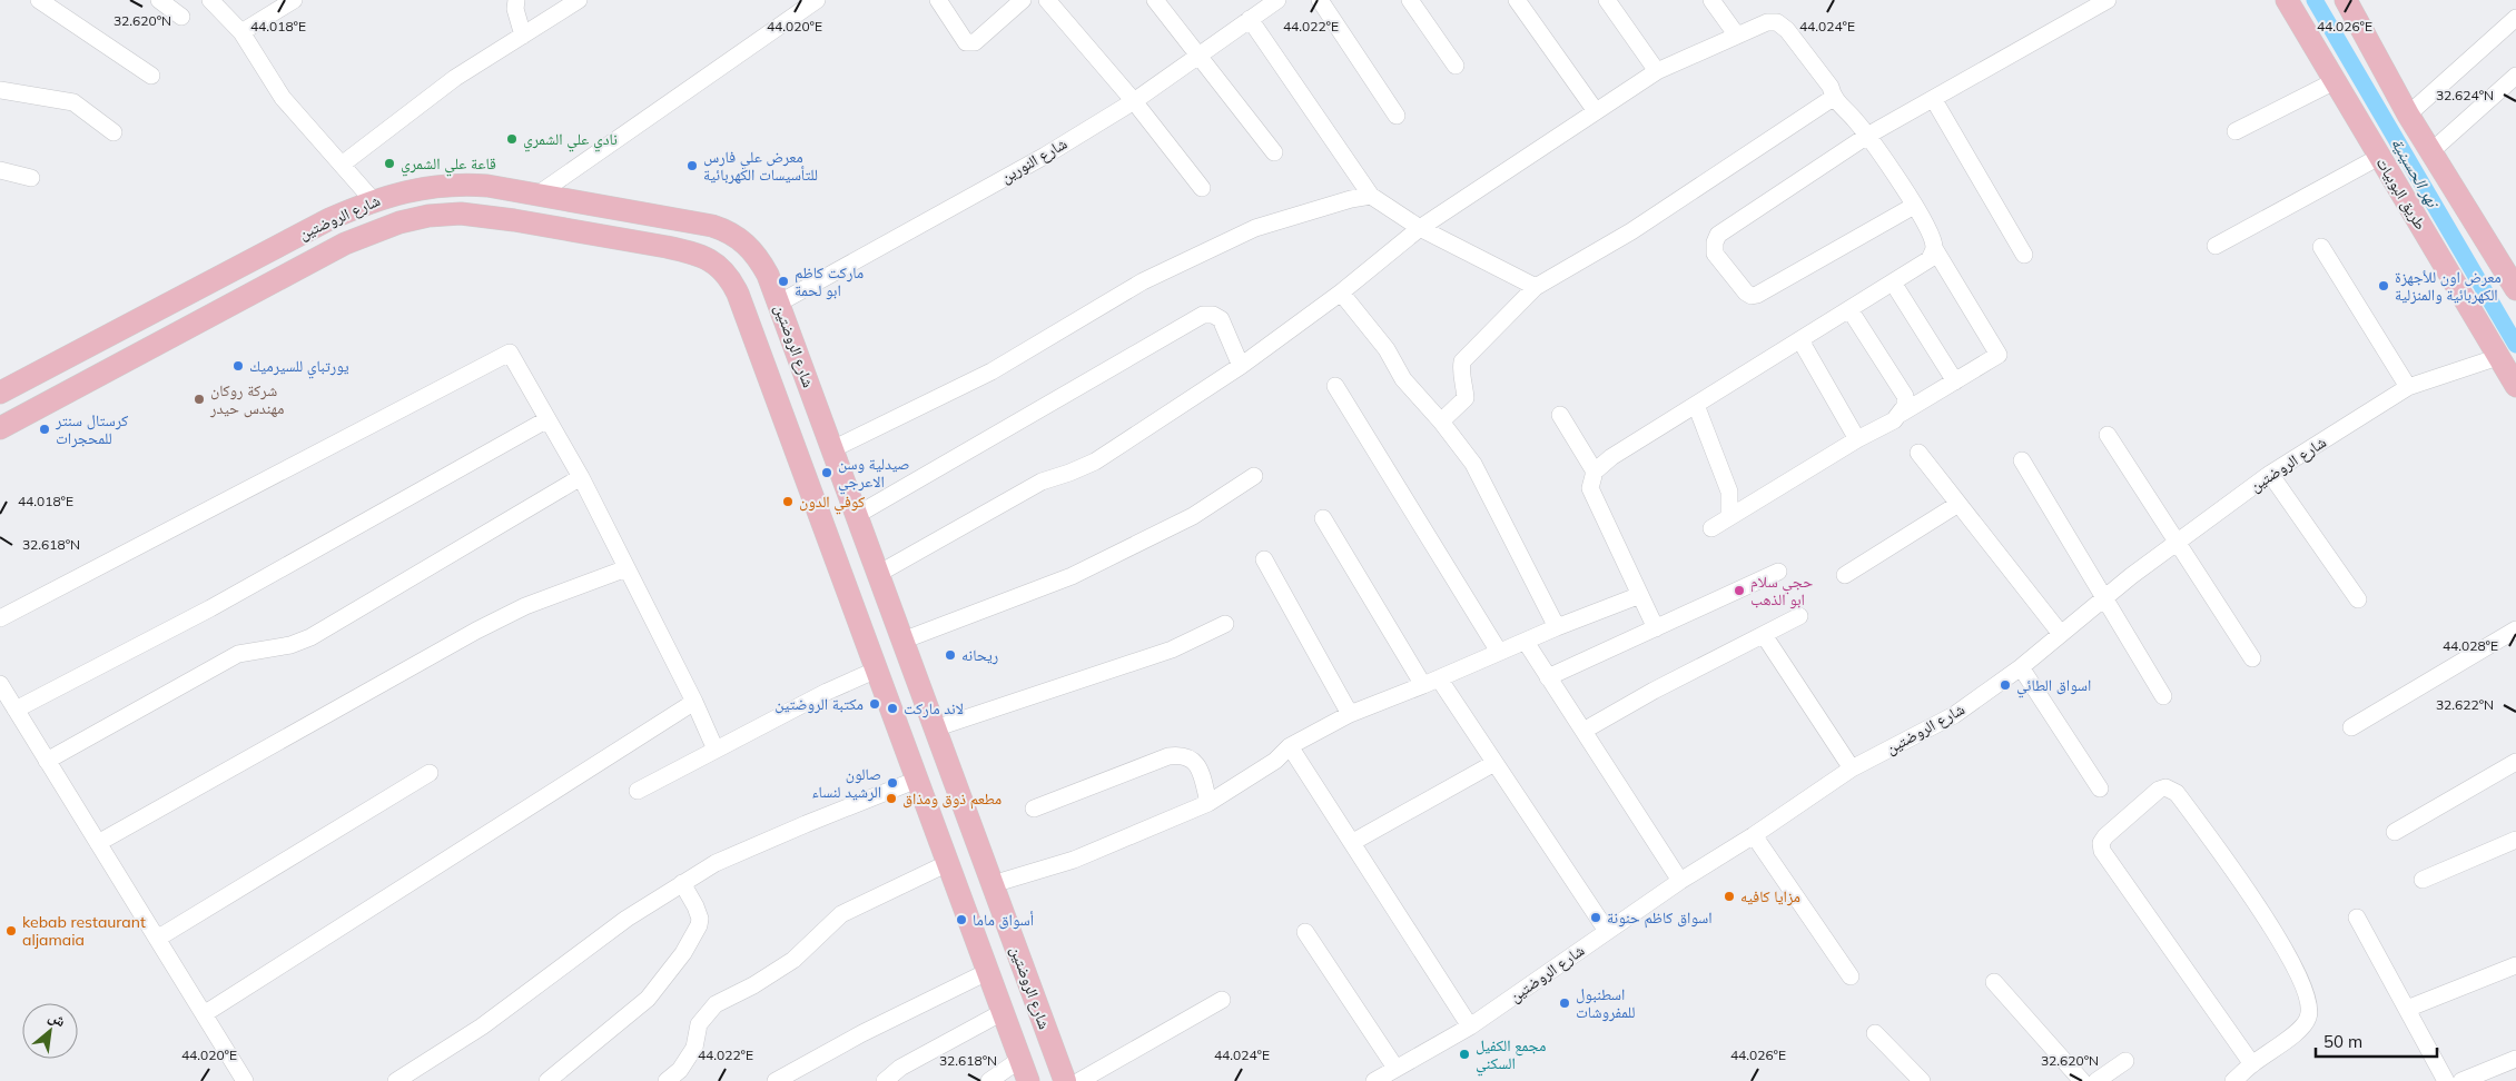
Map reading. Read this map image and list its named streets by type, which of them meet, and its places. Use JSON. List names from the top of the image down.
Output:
{
  "streets": {
    "main road": ["طريق البوبيات", "شارع الروضتين"],
    "street": ["شارع النورين"]
  },
  "crossings": [
    ["شارع النورين", "شارع الروضتين"],
    ["طريق البوبيات", "شارع الروضتين"]
  ],
  "water": ["نهر الحسينية"],
  "places": [
    "نادي علي الشمري",
    "قاعة علي الشمري",
    "معرض علي فارس للتأسيسات الكهربائية",
    "ماركت كاظم ابو لحمة",
    "معرض اون للأجهزة الكهربائية والمنزلية",
    "يورتباي للسيرميك",
    "شركة روكان مهندس حيدر",
    "كرستال سنتر للمحجرات",
    "صيدلية وسن الاعرجي",
    "كوفي الدون",
    "حجي سلام ابو الذهب",
    "ريحانه",
    "اسواق الطائي",
    "مكتبة الروضتين",
    "لاند ماركت",
    "صالون الرشيد لنساء",
    "مطعم ذوق ومذاق",
    "مزايا كافيه",
    "اسواق كاظم حنونة",
    "أسواق ماما",
    "kebab restaurant aljamaia",
    "اسطنبول للمفروشات",
    "مجمع الكفيل السكني"
  ],
  "scale_bar": "50 m",
  "north": "top right",
  "coordinates": [
    "32.620°N",
    "44.018°E",
    "44.020°E",
    "44.022°E",
    "44.024°E",
    "44.026°E",
    "32.624°N",
    "32.618°N",
    "44.028°E",
    "32.622°N"
  ]
}
